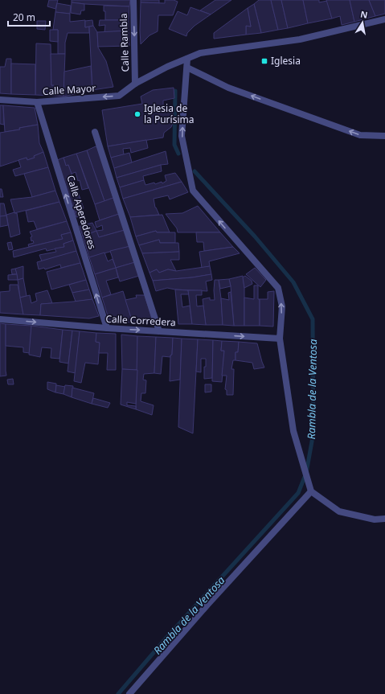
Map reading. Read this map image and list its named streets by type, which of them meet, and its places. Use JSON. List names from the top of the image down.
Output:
{
  "streets": {
    "street": [
      "Calle Rambla",
      "Calle Mayor",
      "Calle Aperadores",
      "Calle Corredera"
    ]
  },
  "crossings": [
    ["Calle Rambla", "Calle Mayor"],
    ["Calle Mayor", "Calle Aperadores"],
    ["Calle Aperadores", "Calle Corredera"]
  ],
  "one_way": ["Calle Rambla", "Calle Corredera"],
  "water": ["Rambla de la Ventosa"],
  "places": {
    "transit": ["Iglesia"],
    "other": ["Iglesia de la Purísima"]
  },
  "scale_bar": "20 m",
  "north": "top"
}
